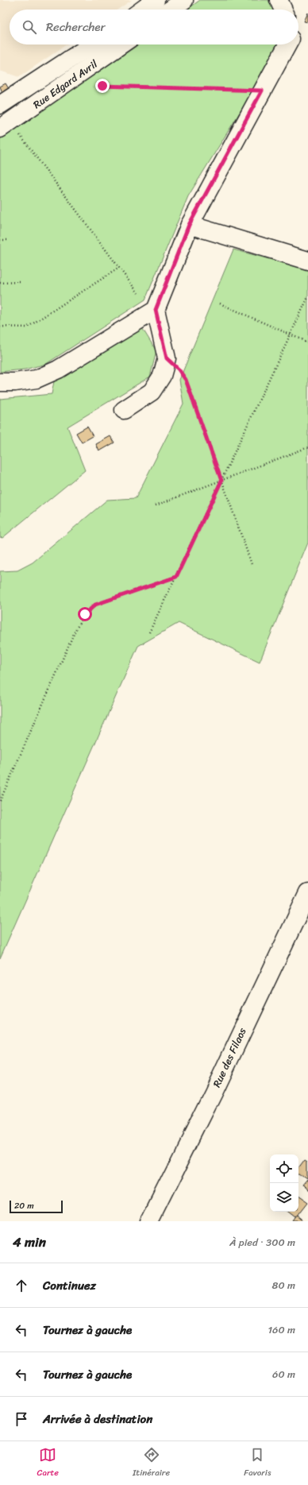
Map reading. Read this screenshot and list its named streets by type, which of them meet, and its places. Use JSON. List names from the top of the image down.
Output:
{
  "streets": {
    "street": ["Rue Edgard Avril", "Rue des Filaos"]
  },
  "scale_bar": "20 m",
  "page": {
    "search": "Rechercher",
    "scale": "20 m",
    "heading": ["4 min", "À pied · 300 m"],
    "list": [
      ["Continuez", "80 m"],
      ["Tournez à gauche", "160 m"],
      ["Tournez à gauche", "60 m"],
      "Arrivée à destination"
    ],
    "nav": ["Carte", "Itinéraire", "Favoris"]
  }
}
